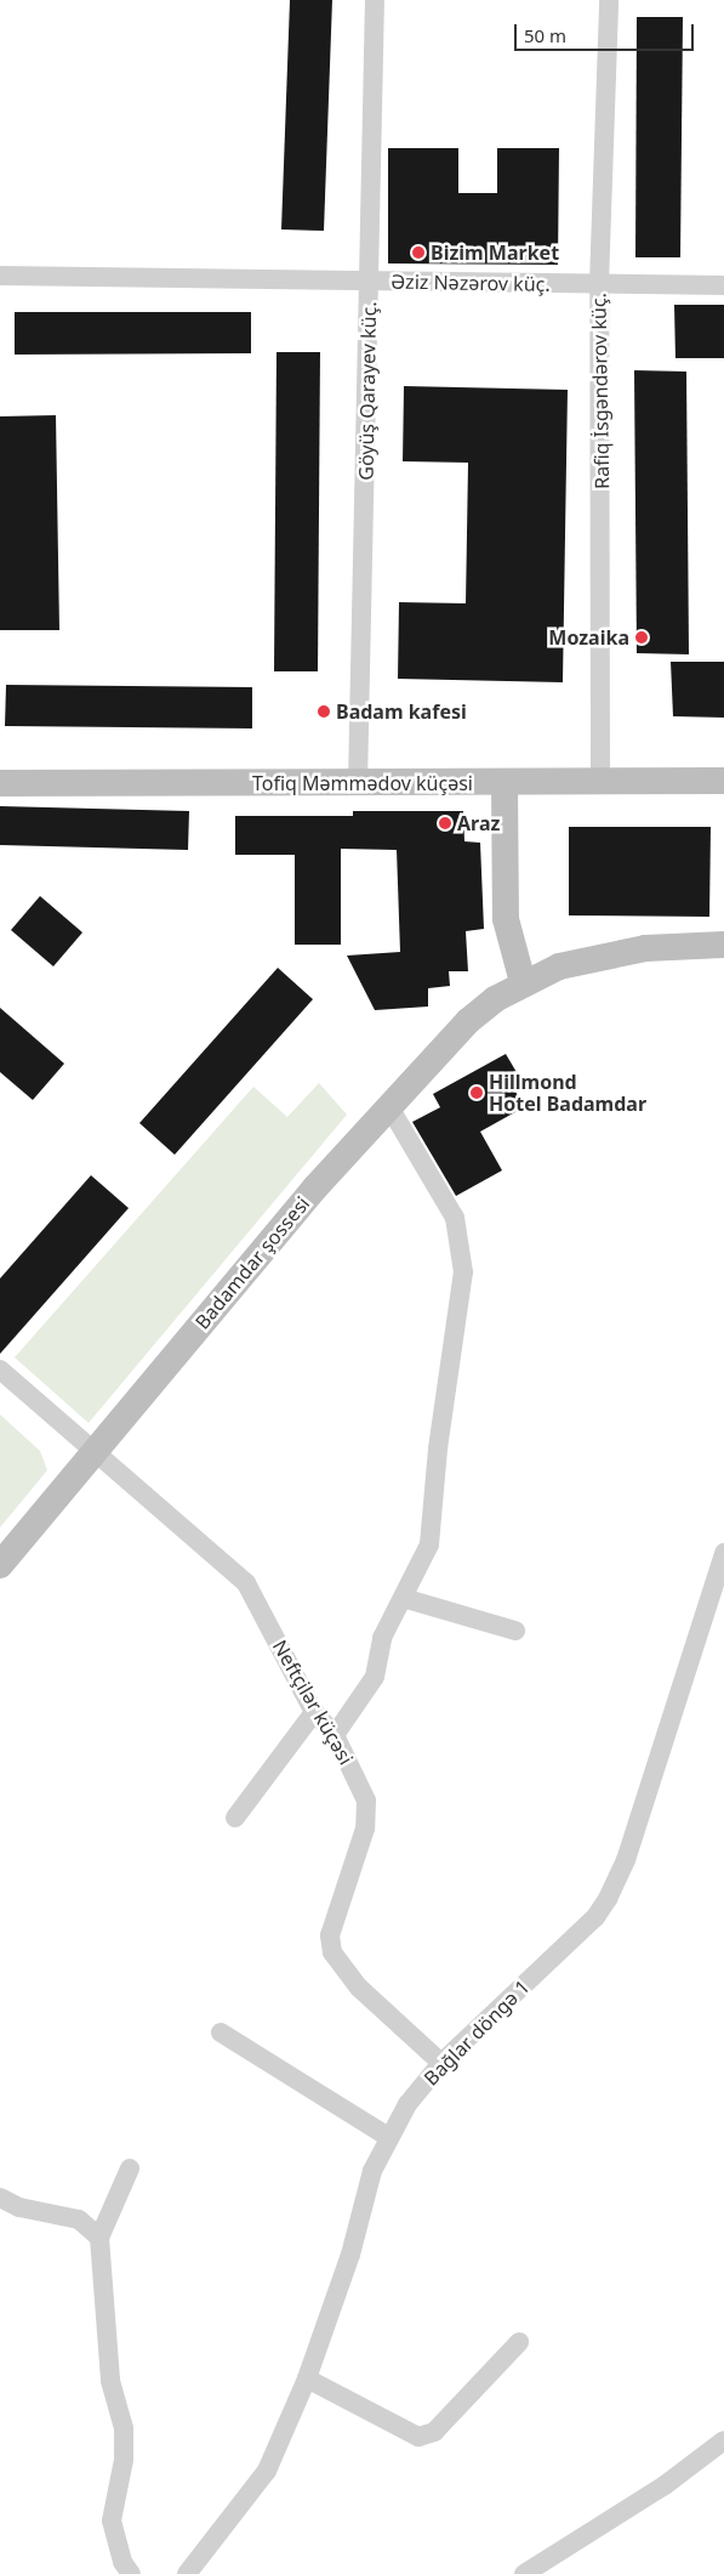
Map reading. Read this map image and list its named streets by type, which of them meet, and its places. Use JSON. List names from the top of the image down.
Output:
{
  "streets": {
    "main road": ["Tofiq Məmmədov küçəsi", "Badamdar şossesi"],
    "street": [
      "Əziz Nəzərov küç.",
      "Göyüş Qarayev küç.",
      "Rafiq İsgəndərov küç.",
      "Neftçilər küçəsi",
      "Bağlar döngə 1"
    ]
  },
  "crossings": [
    ["Əziz Nəzərov küç.", "Göyüş Qarayev küç."],
    ["Əziz Nəzərov küç.", "Rafiq İsgəndərov küç."],
    ["Göyüş Qarayev küç.", "Tofiq Məmmədov küçəsi"],
    ["Rafiq İsgəndərov küç.", "Tofiq Məmmədov küçəsi"],
    ["Badamdar şossesi", "Neftçilər küçəsi"],
    ["Neftçilər küçəsi", "Bağlar döngə 1"]
  ],
  "places": [
    "Bizim Market",
    "Mozaika",
    "Badam kafesi",
    "Araz",
    "Hillmond Hotel Badamdar"
  ],
  "scale_bar": "50 m"
}
